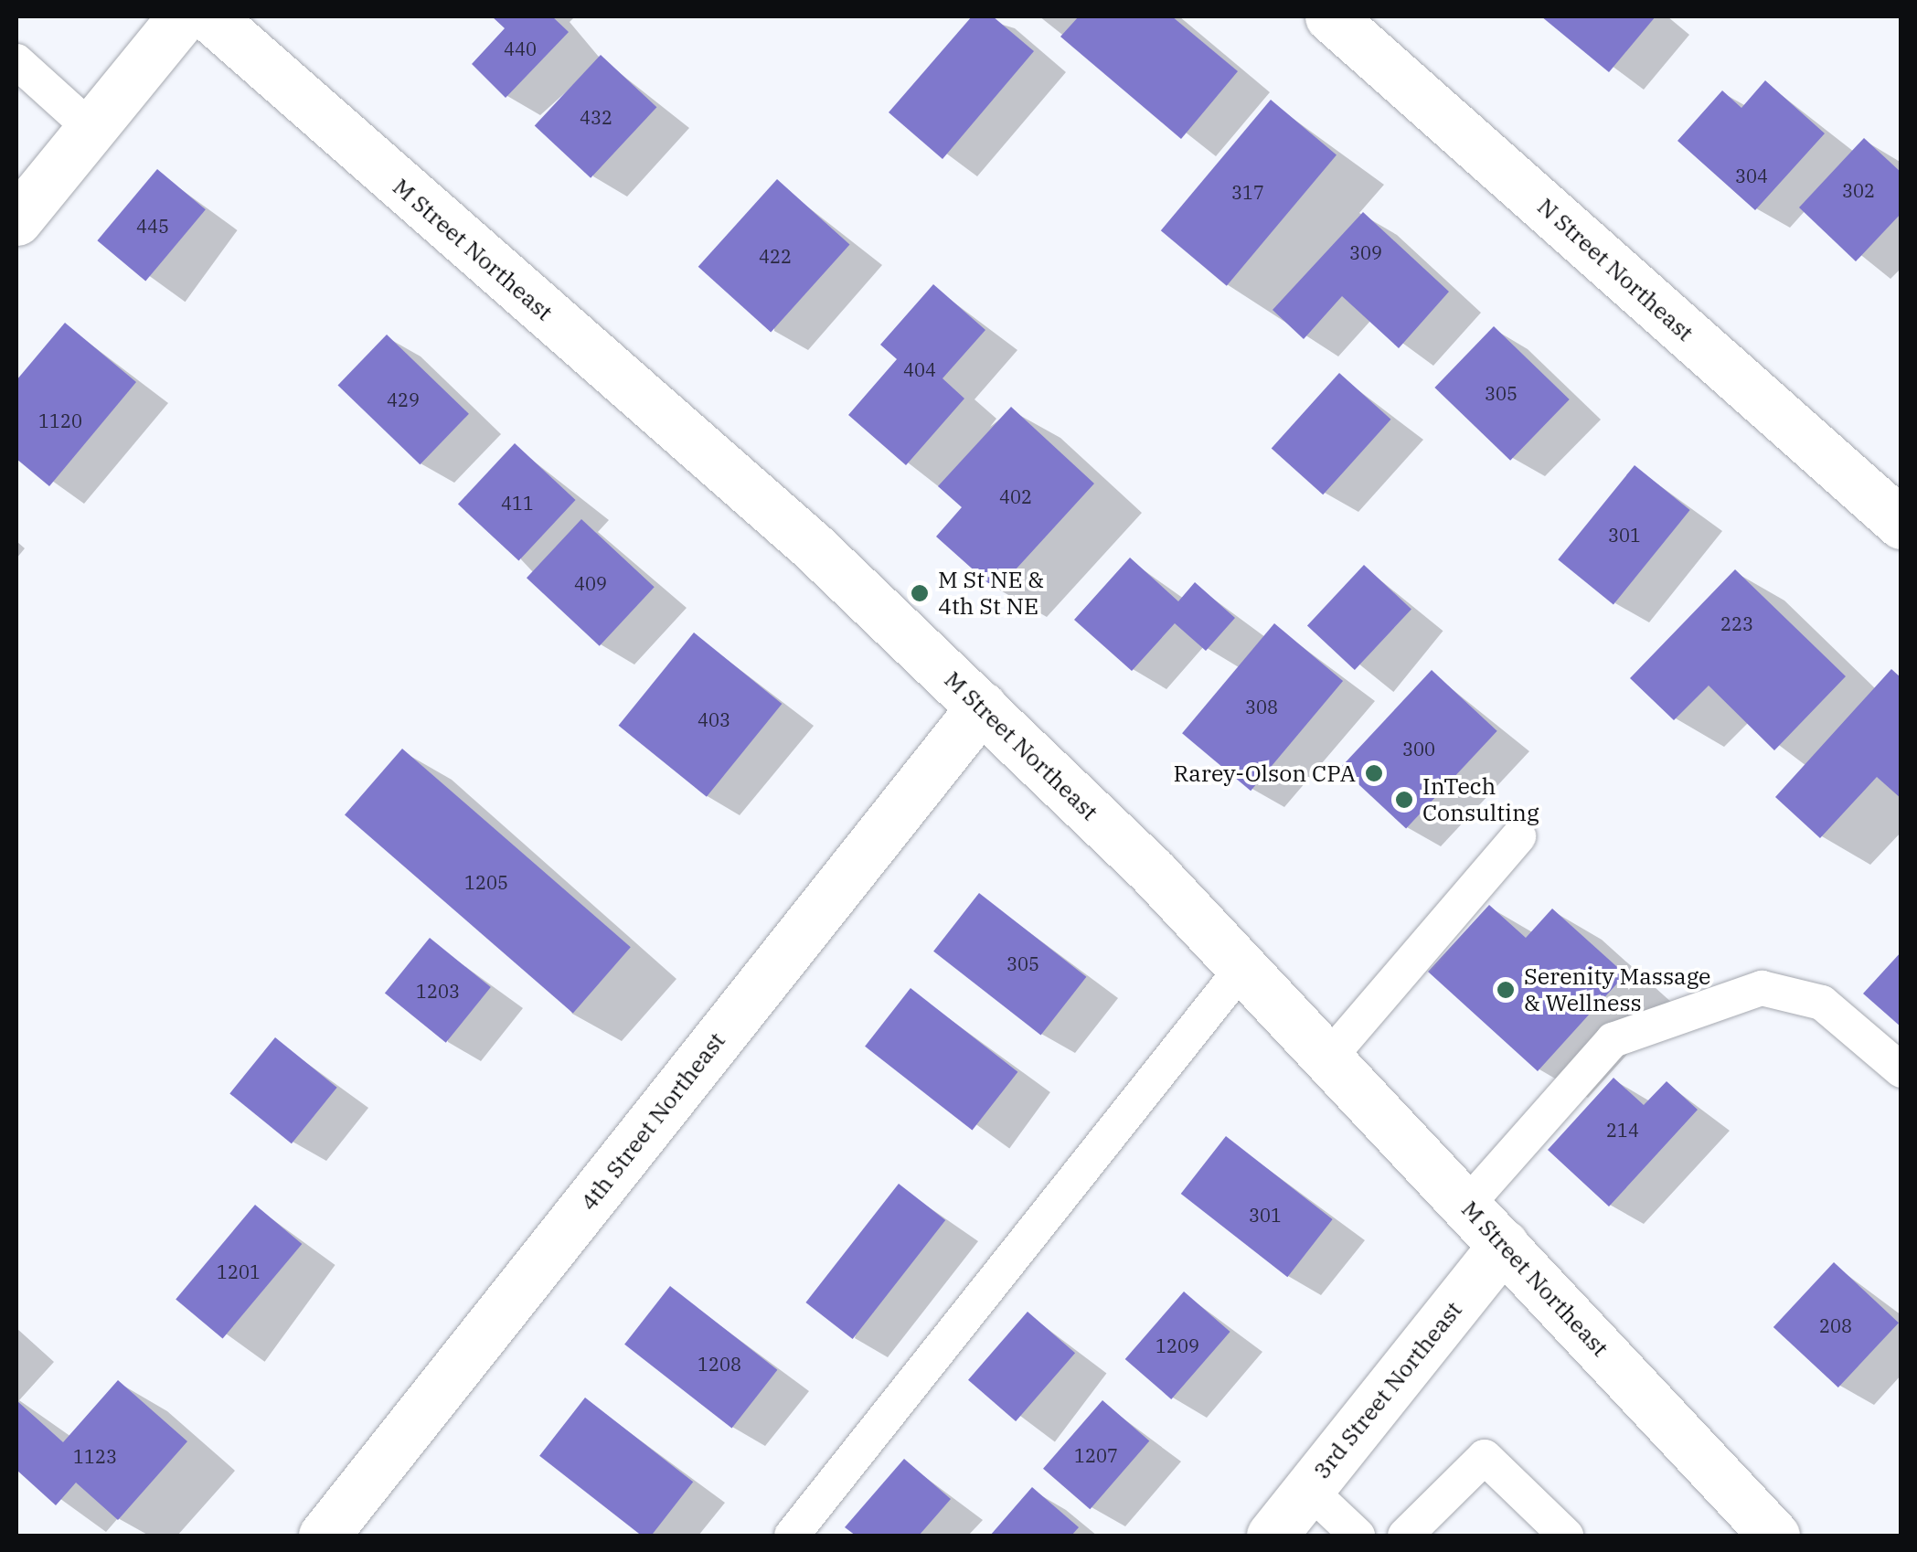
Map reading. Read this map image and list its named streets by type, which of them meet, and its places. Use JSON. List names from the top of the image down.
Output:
{
  "streets": {
    "street": [
      "M Street Northeast",
      "N Street Northeast",
      "4th Street Northeast",
      "3rd Street Northeast"
    ]
  },
  "crossings": [
    ["M Street Northeast", "4th Street Northeast"],
    ["M Street Northeast", "3rd Street Northeast"]
  ],
  "places": [
    "M St NE & 4th St NE",
    "Rarey-Olson CPA",
    "InTech Consulting",
    "Serenity Massage & Wellness"
  ],
  "house_numbers": [
    "440",
    "432",
    "304",
    "302",
    "317",
    "445",
    "309",
    "422",
    "404",
    "305",
    "429",
    "1120",
    "402",
    "411",
    "301",
    "409",
    "223",
    "308",
    "403",
    "300",
    "1205",
    "305",
    "1203",
    "214",
    "301",
    "1201",
    "208",
    "1209",
    "1208",
    "1207",
    "1123"
  ]
}
